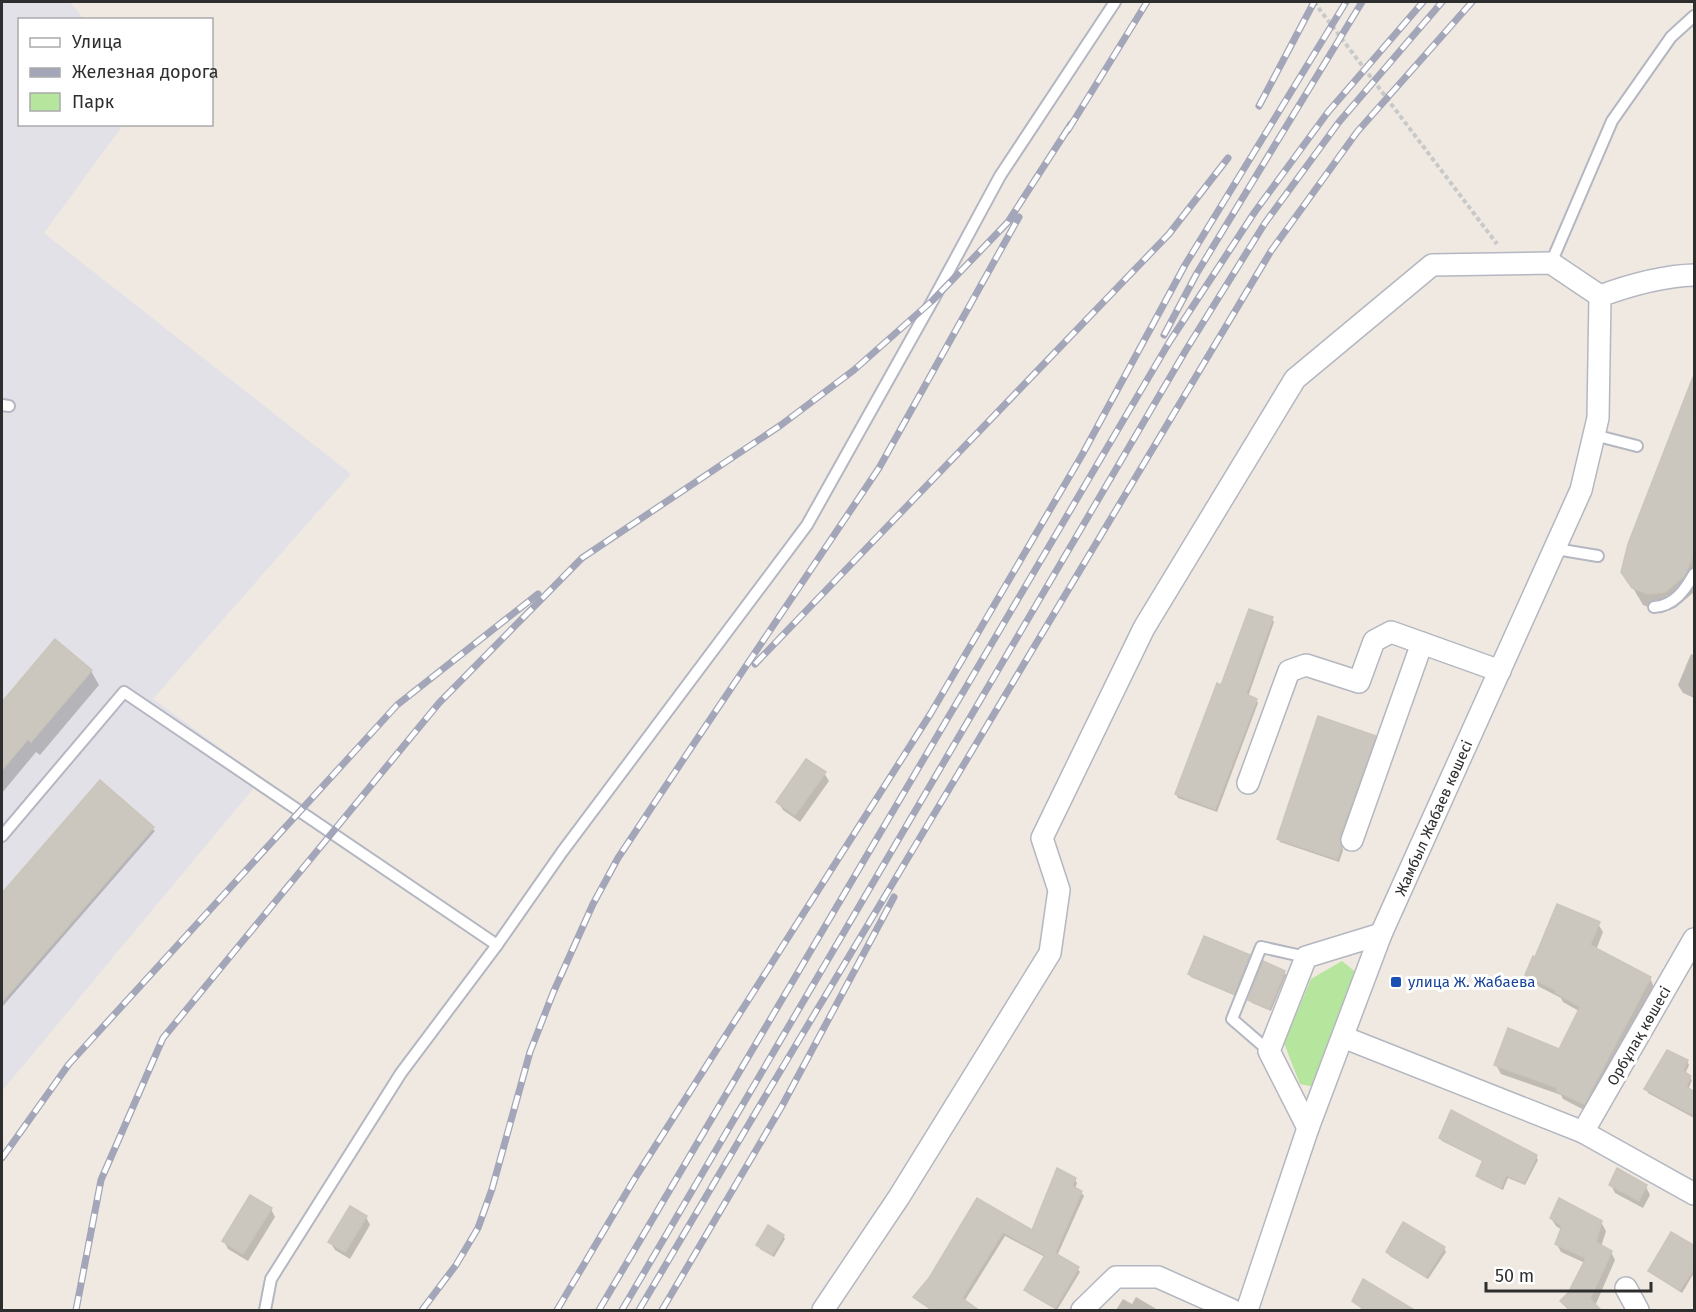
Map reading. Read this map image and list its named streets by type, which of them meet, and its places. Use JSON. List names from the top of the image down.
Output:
{
  "streets": {
    "street": ["Жамбыл Жабаев көшесі", "Орбұлақ көшесі"]
  },
  "places": {
    "transit": ["улица Ж. Жабаева"]
  },
  "legend": ["Улица", "Железная дорога", "Парк"],
  "scale_bar": "50 m"
}
